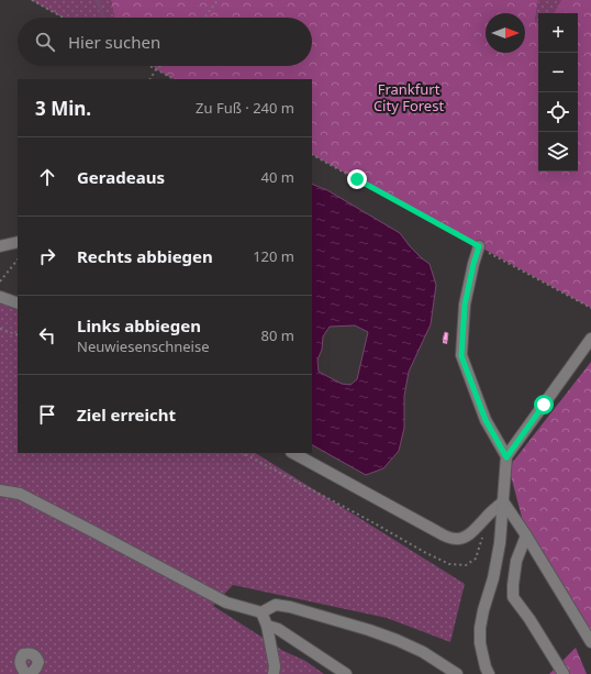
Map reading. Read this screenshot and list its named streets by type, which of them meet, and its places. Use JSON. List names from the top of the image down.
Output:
{
  "parks": ["Frankfurt City Forest"],
  "north": "right",
  "page": {
    "map_buttons": ["+", "−"],
    "search": "Hier suchen",
    "heading": ["3 Min.", "Zu Fuß · 240 m"],
    "list": [
      ["Geradeaus", "40 m"],
      ["Rechts abbiegen", "120 m"],
      ["Links abbiegen", "Neuwiesenschneise", "80 m"],
      "Ziel erreicht"
    ]
  }
}
